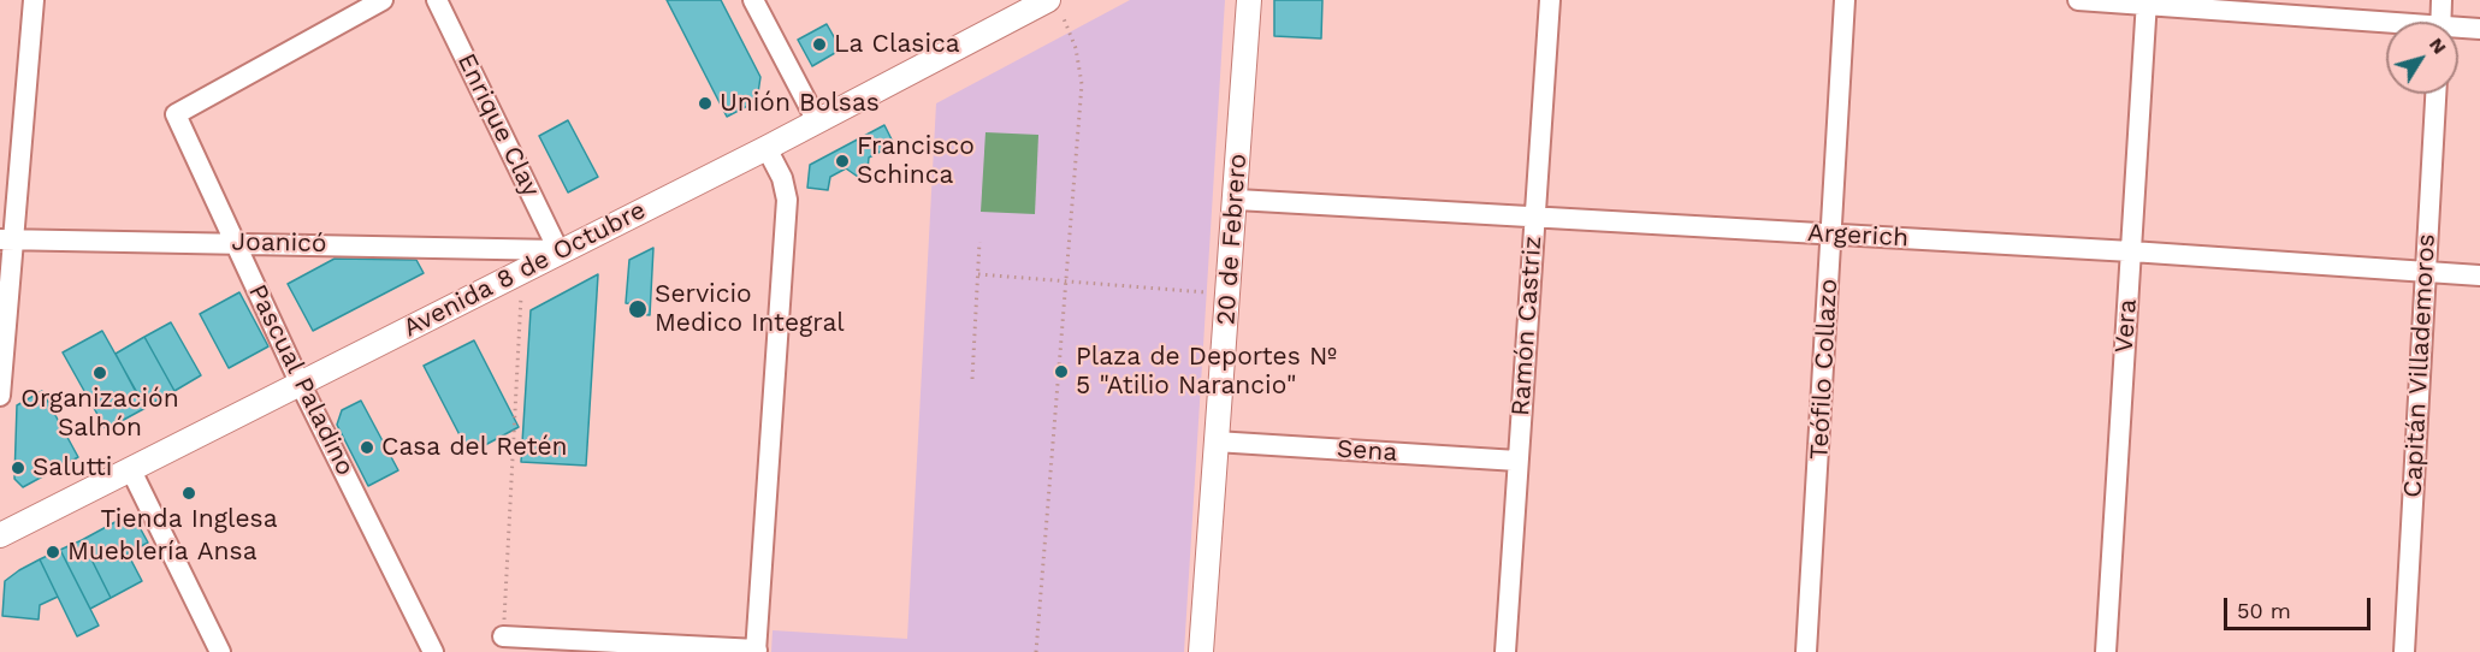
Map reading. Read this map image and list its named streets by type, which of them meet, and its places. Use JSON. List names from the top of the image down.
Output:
{
  "streets": {
    "main road": ["20 de Febrero", "Avenida 8 de Octubre"],
    "street": [
      "Enrique Clay",
      "Argerich",
      "Joanicó",
      "Ramón Castriz",
      "Vera",
      "Capitán Villademoros",
      "Teófilo Collazo",
      "Pascual Paladino",
      "Sena"
    ]
  },
  "crossings": [
    ["Enrique Clay", "Joanicó"],
    ["Enrique Clay", "Avenida 8 de Octubre"],
    ["Argerich", "20 de Febrero"],
    ["Argerich", "Ramón Castriz"],
    ["Argerich", "Vera"],
    ["Argerich", "Capitán Villademoros"],
    ["Argerich", "Teófilo Collazo"],
    ["20 de Febrero", "Sena"],
    ["Joanicó", "Avenida 8 de Octubre"],
    ["Joanicó", "Pascual Paladino"],
    ["Avenida 8 de Octubre", "Pascual Paladino"],
    ["Ramón Castriz", "Sena"]
  ],
  "places": [
    "La Clasica",
    "Unión Bolsas",
    "Francisco Schinca",
    "Servicio Medico Integral",
    "Plaza de Deportes Nº 5 \"Atilio Narancio\"",
    "Organización Salhón",
    "Casa del Retén",
    "Salutti",
    "Tienda Inglesa",
    "Mueblería Ansa"
  ],
  "scale_bar": "50 m",
  "north": "top right"
}
